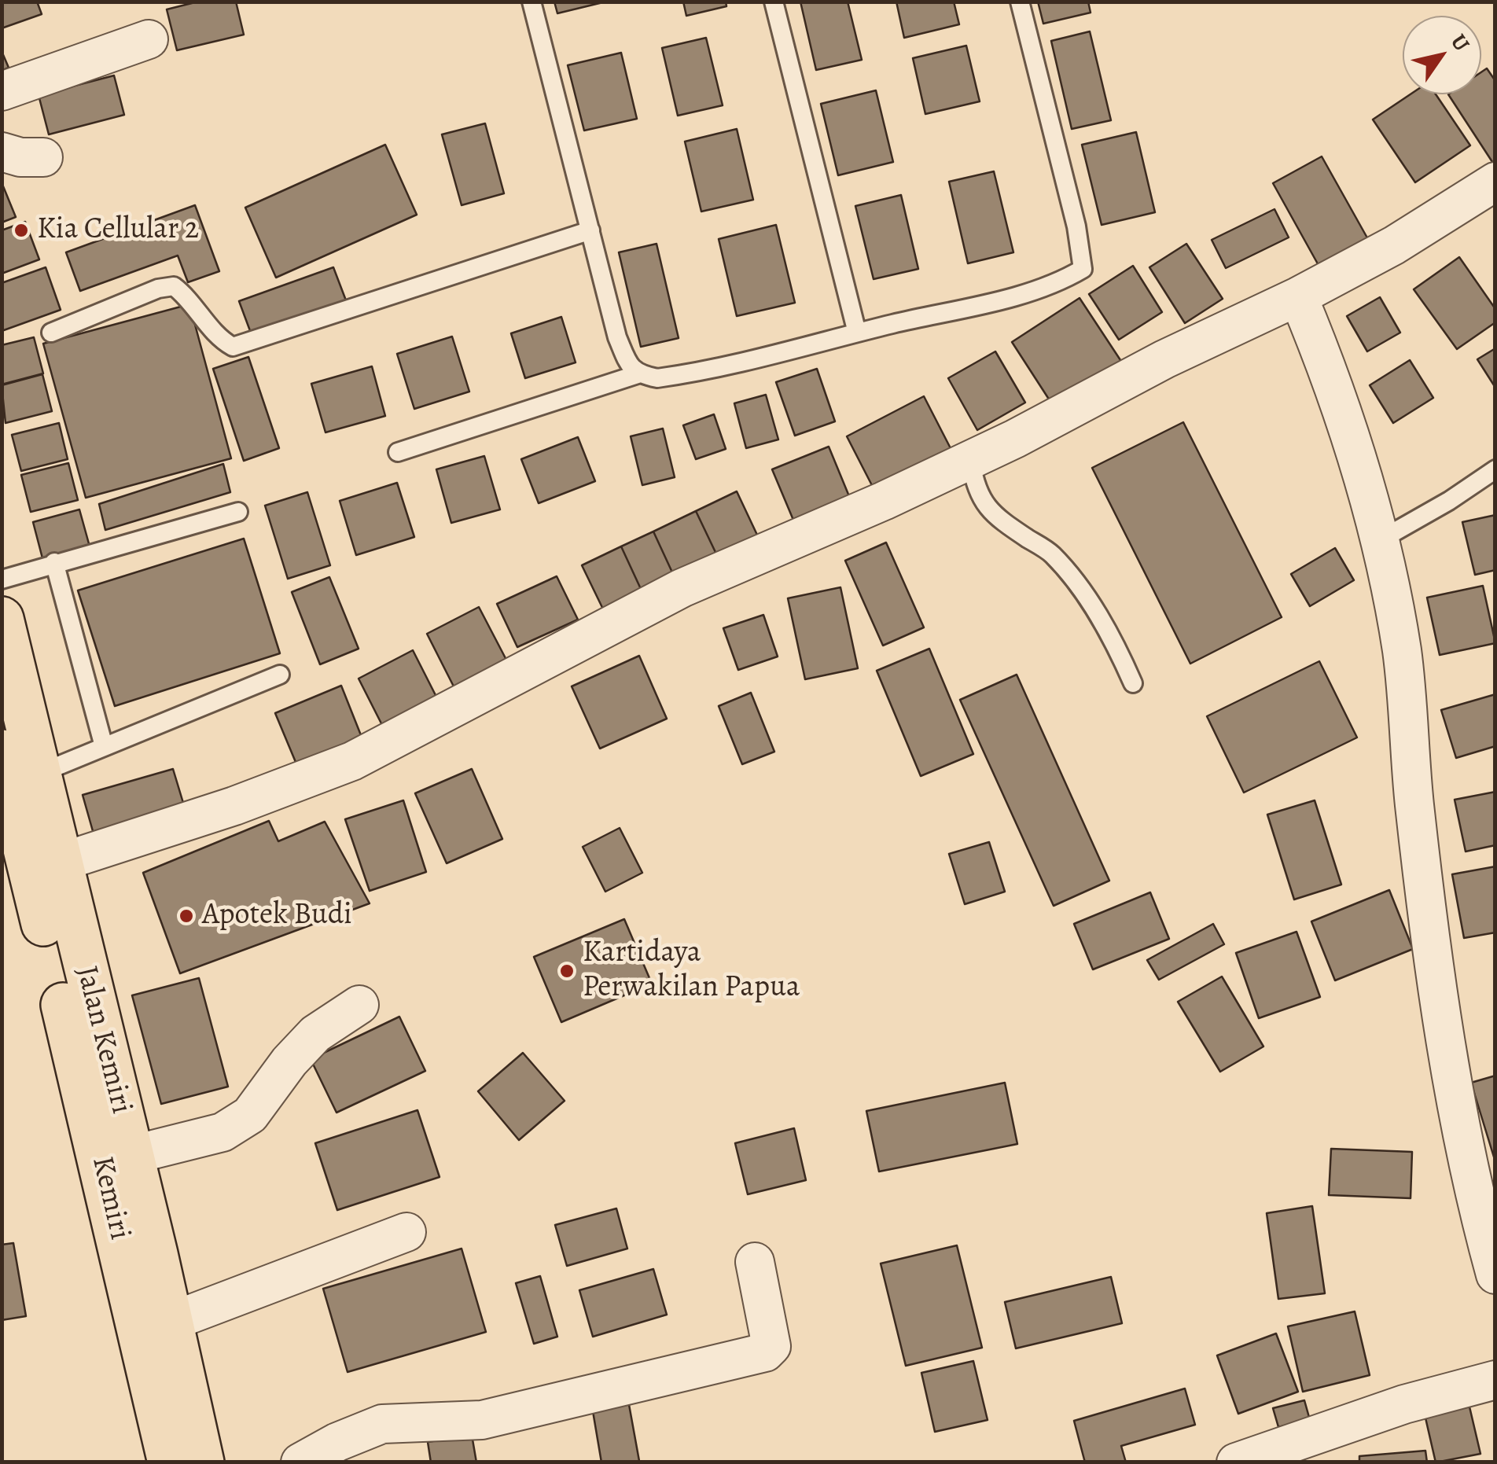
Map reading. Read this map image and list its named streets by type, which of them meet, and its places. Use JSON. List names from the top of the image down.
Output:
{
  "streets": {
    "highway": ["Jalan Kemiri", "Kemiri"]
  },
  "crossings": [
    ["Jalan Kemiri", "Kemiri"]
  ],
  "places": ["Kia Cellular 2", "Apotek Budi", "Kartidaya Perwakilan Papua"],
  "north": "top right"
}
